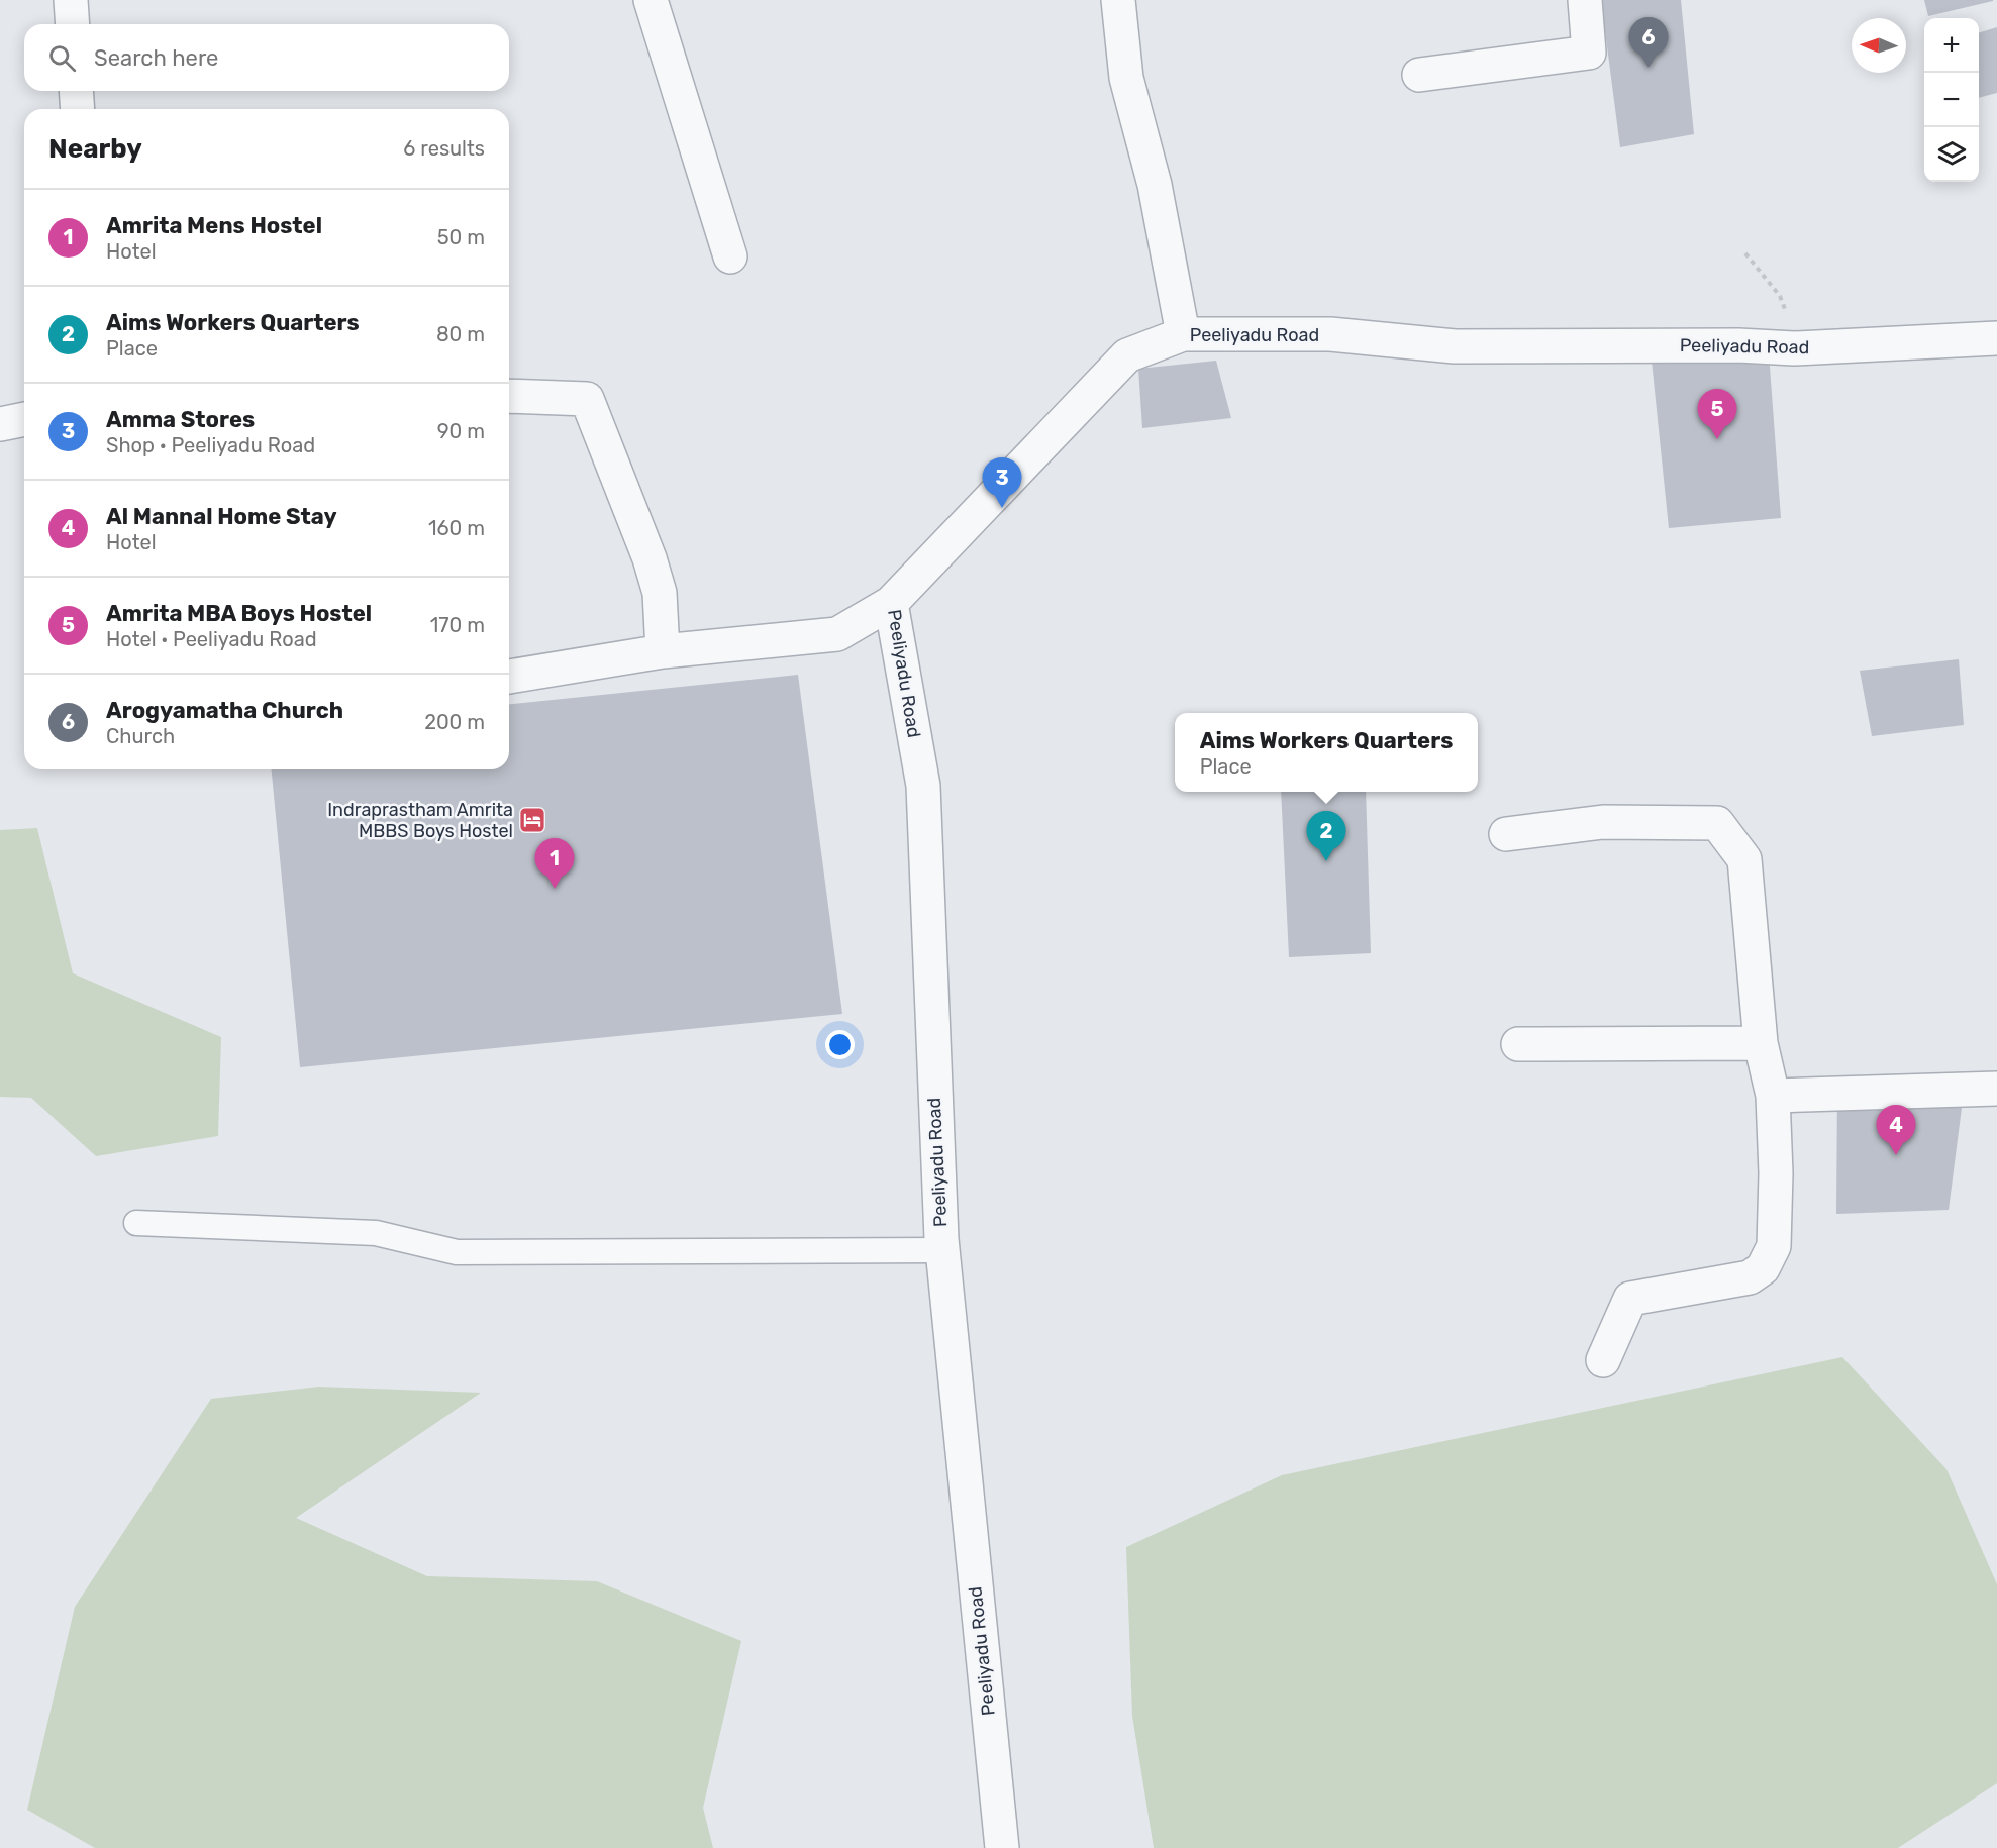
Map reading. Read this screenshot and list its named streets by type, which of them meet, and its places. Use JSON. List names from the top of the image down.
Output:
{
  "streets": {
    "street": ["Peeliyadu Road"]
  },
  "places": {
    "hotel": ["Indraprastham Amrita MBBS Boys Hostel"]
  },
  "north": "left",
  "page": {
    "pins": [
      "6",
      "5",
      "3",
      "2",
      "1",
      "4"
    ],
    "map_buttons": ["+", "−"],
    "search": "Search here",
    "heading": ["Nearby", "6 results"],
    "list": [
      {
        "mark": "1",
        "name": "Amrita Mens Hostel",
        "note": "Hotel",
        "value": "50 m"
      },
      {
        "mark": "2",
        "name": "Aims Workers Quarters",
        "note": "Place",
        "value": "80 m"
      },
      {
        "mark": "3",
        "name": "Amma Stores",
        "note": "Shop · Peeliyadu Road",
        "value": "90 m"
      },
      {
        "mark": "4",
        "name": "Al Mannal Home Stay",
        "note": "Hotel",
        "value": "160 m"
      },
      {
        "mark": "5",
        "name": "Amrita MBA Boys Hostel",
        "note": "Hotel · Peeliyadu Road",
        "value": "170 m"
      },
      {
        "mark": "6",
        "name": "Arogyamatha Church",
        "note": "Church",
        "value": "200 m"
      }
    ],
    "popup": ["Aims Workers Quarters", "Place"]
  }
}
